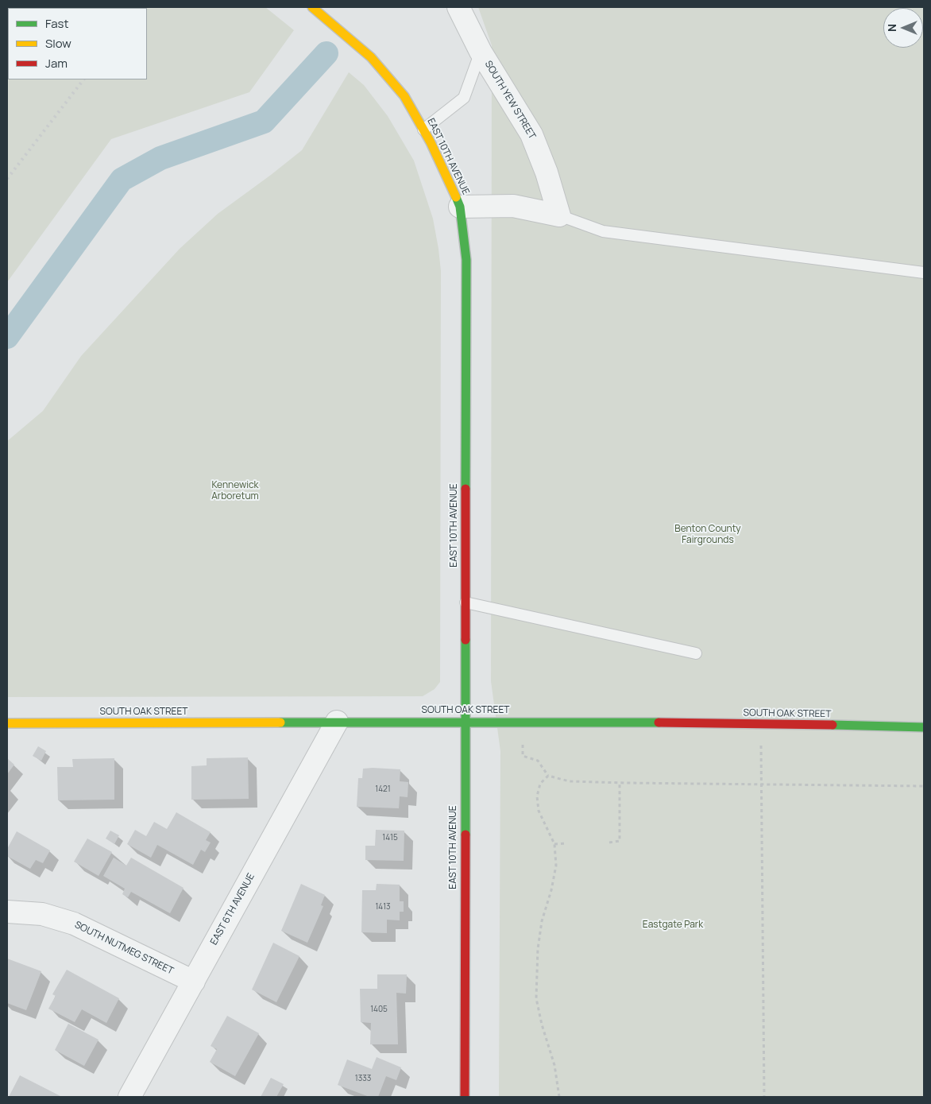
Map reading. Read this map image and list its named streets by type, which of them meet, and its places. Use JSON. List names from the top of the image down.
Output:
{
  "streets": {
    "street": [
      "SOUTH YEW STREET",
      "EAST 10TH AVENUE",
      "SOUTH OAK STREET",
      "EAST 6TH AVENUE",
      "SOUTH NUTMEG STREET"
    ]
  },
  "crossings": [
    ["EAST 10TH AVENUE", "SOUTH OAK STREET"],
    ["SOUTH OAK STREET", "EAST 6TH AVENUE"],
    ["EAST 6TH AVENUE", "SOUTH NUTMEG STREET"]
  ],
  "parks": ["Kennewick Arboretum", "Benton County Fairgrounds", "Eastgate Park"],
  "house_numbers": [
    "1421",
    "1415",
    "1413",
    "1405",
    "1333"
  ],
  "legend": ["Fast", "Slow", "Jam"],
  "north": "left"
}
